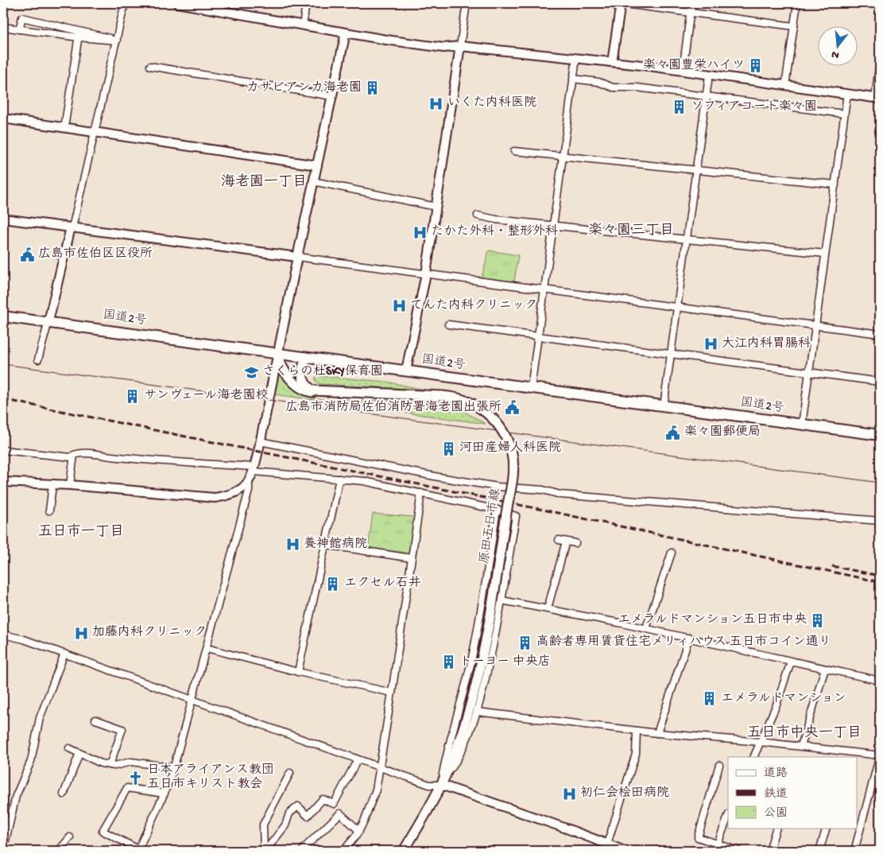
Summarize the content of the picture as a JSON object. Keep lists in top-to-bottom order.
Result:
{
  "streets": {
    "highway": ["国道2号"],
    "main road": ["原田五日市線"]
  },
  "crossings": [
    ["国道2号", "原田五日市線"]
  ],
  "districts": [
    "海老園一丁目",
    "楽々園三丁目",
    "五日市一丁目",
    "五日市中央一丁目"
  ],
  "places": {
    "building": [
      "楽々園豊栄ハイツ",
      "カサビアンカ海老園",
      "ソフィアコート楽々園",
      "サンヴェール海老園校",
      "河田産婦人科医院",
      "エクセル石井",
      "エメラルドマンション五日市中央",
      "高齢者専用賃貸住宅メリィハウス 五日市コイン通り",
      "トーヨー 中央店",
      "エメラルドマンション"
    ],
    "hospital": [
      "いくた内科医院",
      "たかた外科・整形外科",
      "てんた内科クリニック",
      "大江内科胃腸科",
      "養神館病院",
      "加藤内科クリニック",
      "初仁会桧田病院"
    ],
    "public building": ["広島市佐伯区区役所", "広島市消防局佐伯消防署海老園出張所", "楽々園郵便局"],
    "school or university": ["さくらの杜SKY保育園"],
    "church": ["日本アライアンス教団 五日市キリスト教会"]
  },
  "legend": ["道路", "鉄道", "公園"],
  "north": "bottom"
}
